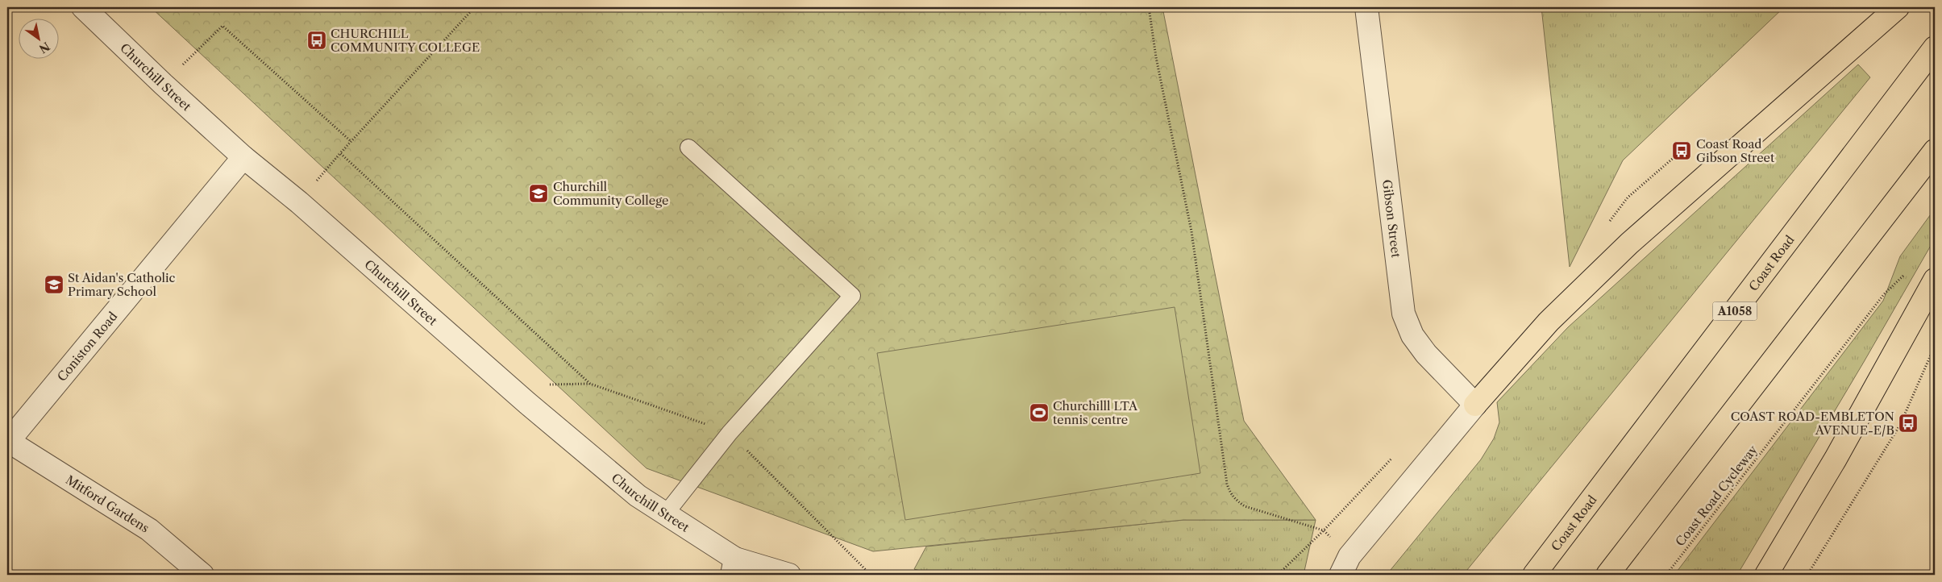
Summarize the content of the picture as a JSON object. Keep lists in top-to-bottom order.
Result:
{
  "streets": {
    "highway": ["Coast Road", "A1058"],
    "street": [
      "Churchill Street",
      "Gibson Street",
      "Coniston Road",
      "Mitford Gardens"
    ],
    "path": ["Coast Road Cycleway"]
  },
  "crossings": [
    ["Churchill Street", "Coniston Road"],
    ["Coniston Road", "Mitford Gardens"]
  ],
  "places": {
    "bus stop": ["CHURCHILL COMMUNITY COLLEGE", "Coast Road Gibson Street", "COAST ROAD-EMBLETON AVENUE-E/B"],
    "school or university": ["Churchill Community College", "St Aidan's Catholic Primary School"],
    "sports": ["Churchilll LTA tennis centre"]
  },
  "north": "bottom right"
}
